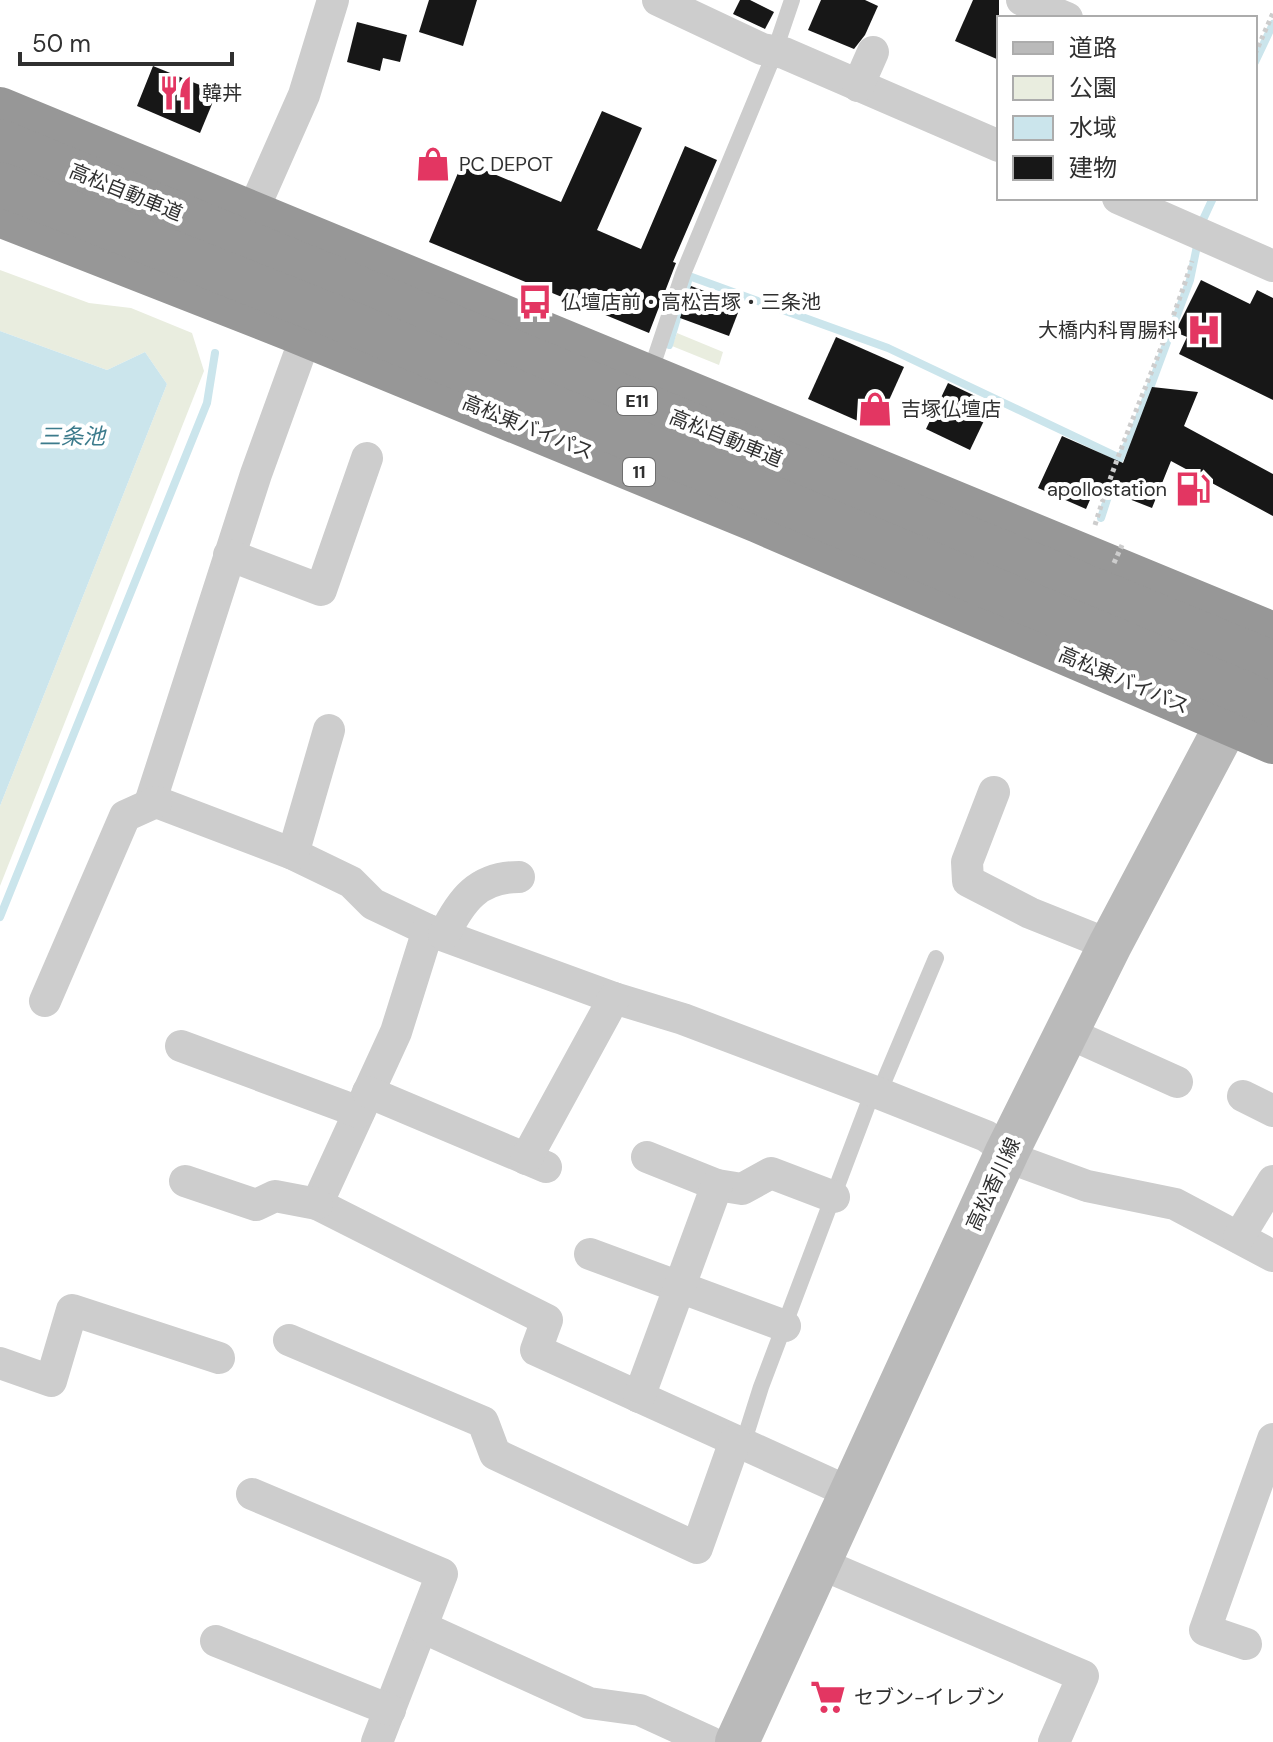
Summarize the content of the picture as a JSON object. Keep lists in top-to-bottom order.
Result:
{
  "streets": {
    "highway": [
      "高松自動車道",
      "E11",
      "高松東バイパス",
      "11"
    ],
    "main road": ["高松香川線"]
  },
  "crossings": [
    ["高松東バイパス", "高松香川線"]
  ],
  "water": ["三条池"],
  "places": {
    "restaurant": ["韓丼"],
    "shop": ["PC DEPOT", "吉塚仏壇店"],
    "bus stop": ["仏壇店前・高松吉塚・三条池"],
    "hospital": ["大橋内科胃腸科"],
    "fuel station": ["apollostation"],
    "supermarket": ["セブン-イレブン"]
  },
  "legend": [
    "道路",
    "公園",
    "水域",
    "建物"
  ],
  "scale_bar": "50 m"
}
